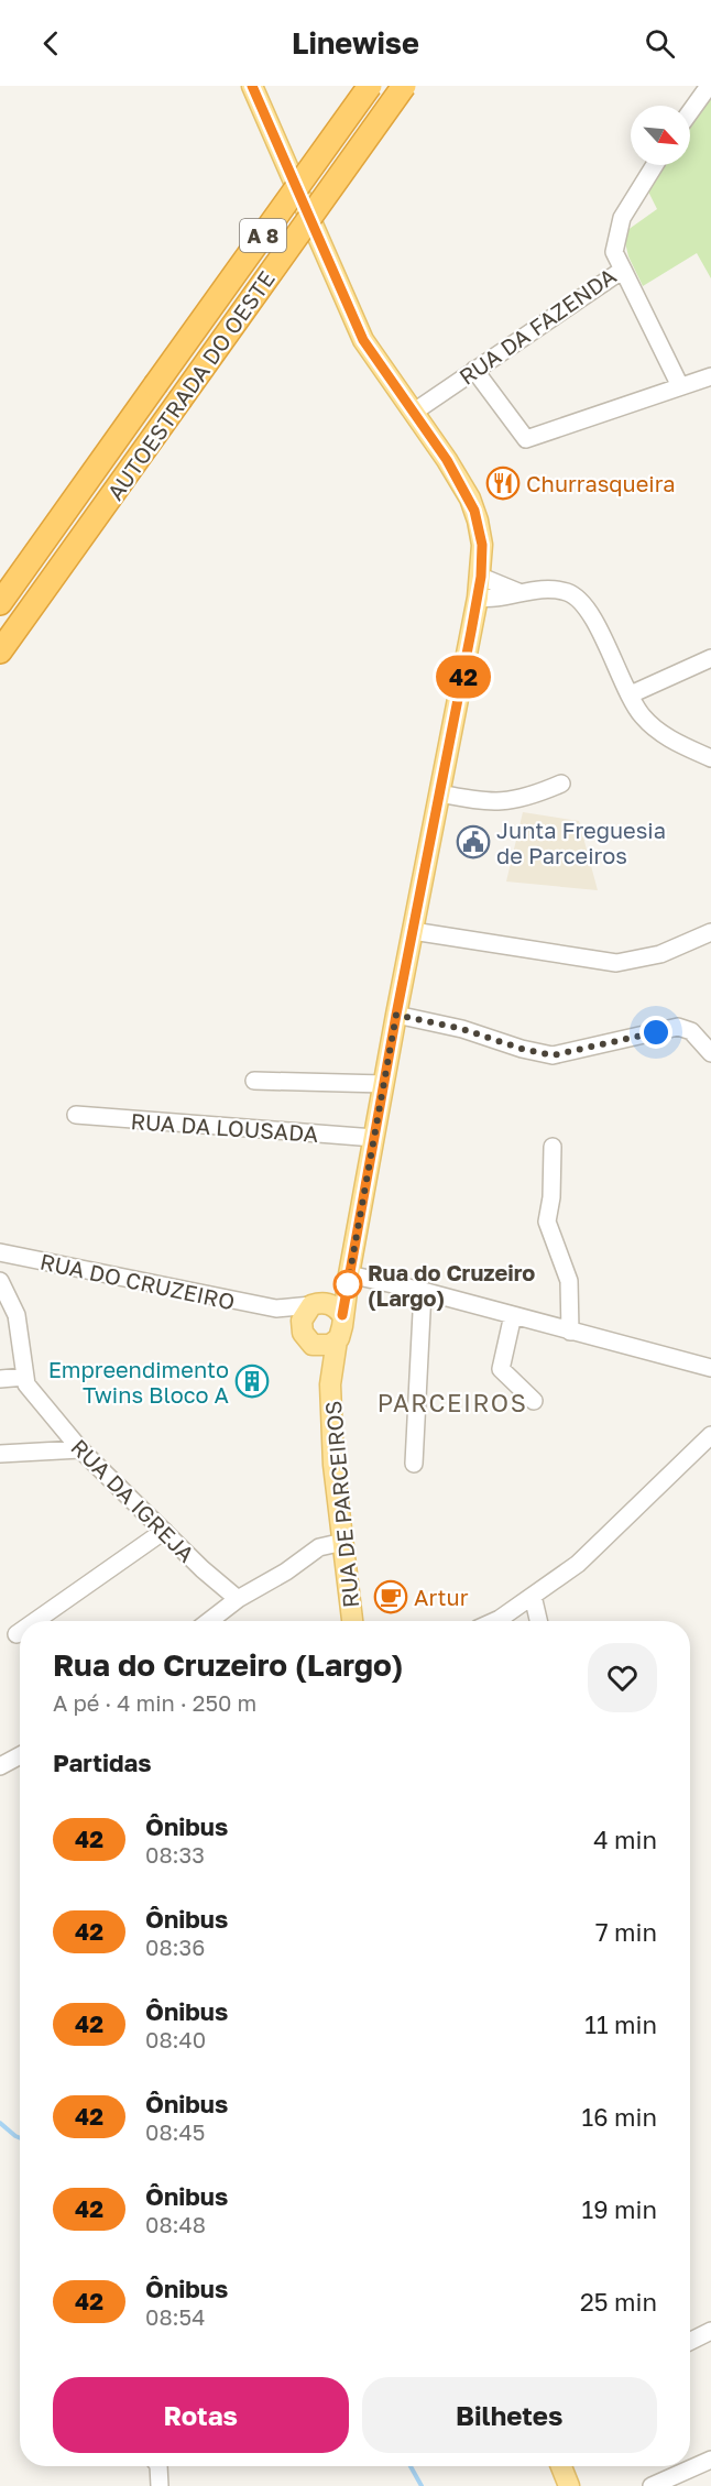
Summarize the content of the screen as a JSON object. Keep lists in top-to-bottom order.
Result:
{
  "streets": {
    "highway": ["A 8", "AUTOESTRADA DO OESTE"],
    "main road": ["RUA DE PARCEIROS"],
    "street": [
      "RUA DA FAZENDA",
      "RUA DA LOUSADA",
      "RUA DO CRUZEIRO",
      "RUA DA IGREJA"
    ]
  },
  "crossings": [
    ["RUA DO CRUZEIRO", "RUA DE PARCEIROS"]
  ],
  "districts": ["PARCEIROS"],
  "places": {
    "restaurant": ["Churrasqueira"],
    "public building": ["Junta Freguesia de Parceiros"],
    "other": ["Rua do Cruzeiro (Largo)"],
    "building": ["Empreendimento Twins Bloco A"],
    "cafe": ["Artur"]
  },
  "lines": ["bus line 42"],
  "north": "bottom right",
  "page": {
    "header": "Linewise",
    "on_map": "42",
    "heading": [
      ["Rua do Cruzeiro (Largo)", "A pé · 4 min · 250 m"],
      "Partidas"
    ],
    "list": [
      {
        "mark": "42",
        "name": "Ônibus",
        "note": "08:33",
        "value": "4 min"
      },
      {
        "mark": "42",
        "name": "Ônibus",
        "note": "08:36",
        "value": "7 min"
      },
      {
        "mark": "42",
        "name": "Ônibus",
        "note": "08:40",
        "value": "11 min"
      },
      {
        "mark": "42",
        "name": "Ônibus",
        "note": "08:45",
        "value": "16 min"
      },
      {
        "mark": "42",
        "name": "Ônibus",
        "note": "08:48",
        "value": "19 min"
      },
      {
        "mark": "42",
        "name": "Ônibus",
        "note": "08:54",
        "value": "25 min"
      }
    ],
    "buttons": ["Rotas", "Bilhetes"]
  }
}
